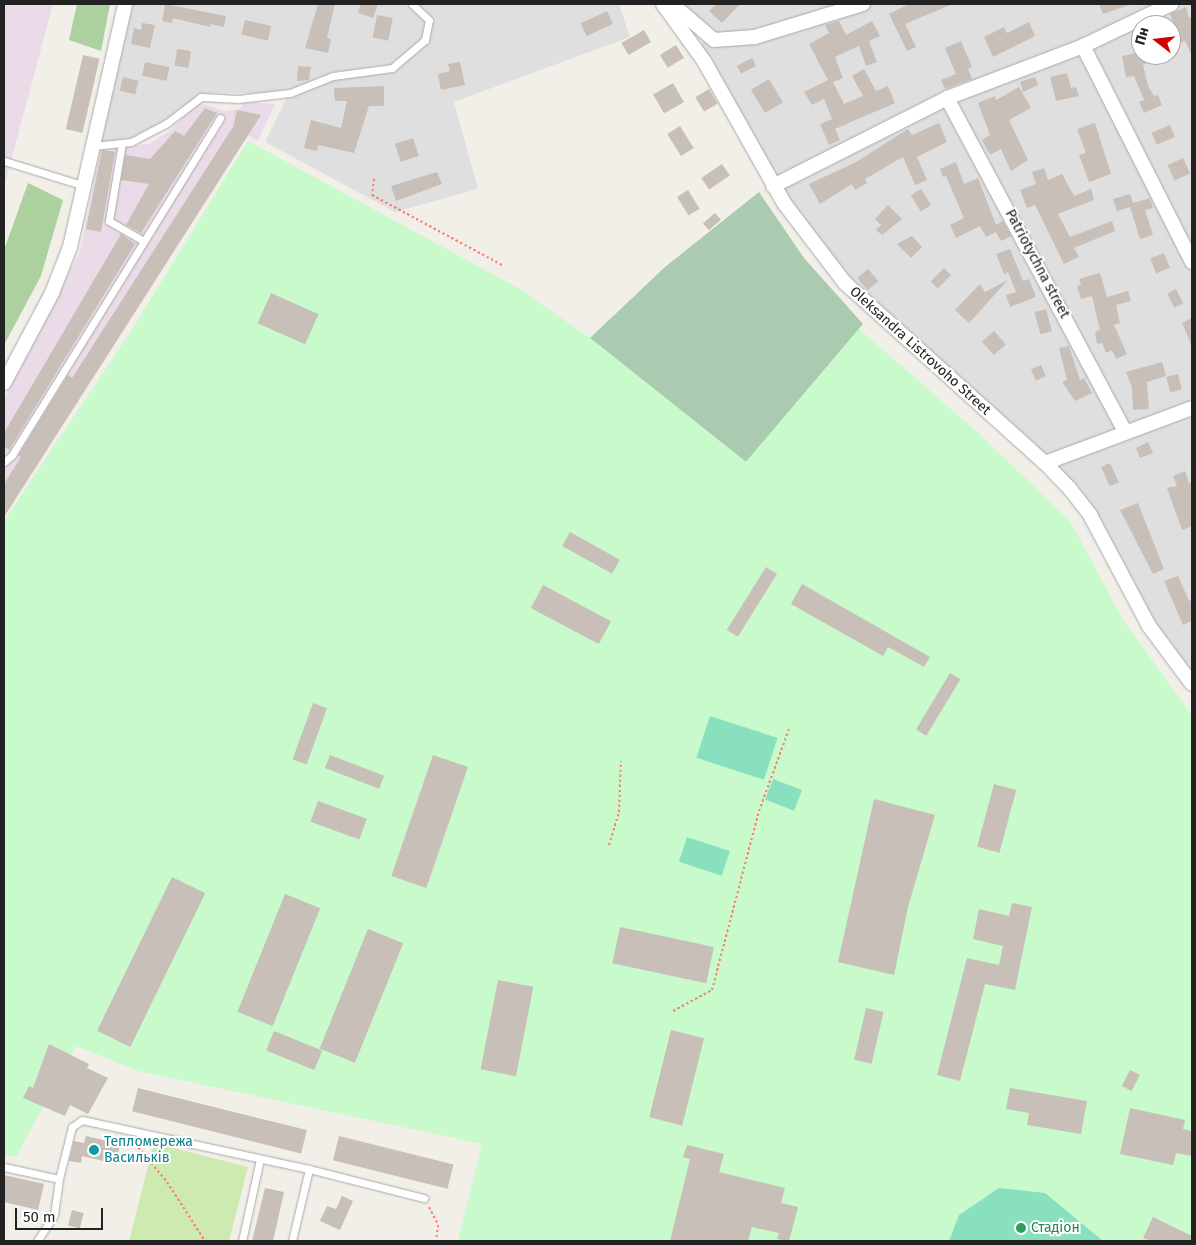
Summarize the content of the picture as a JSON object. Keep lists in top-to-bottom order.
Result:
{
  "streets": {
    "street": ["Patriotychna street", "Oleksandra Listrovoho Street"]
  },
  "places": ["Тепломережа Васильків", "Стадіон"],
  "scale_bar": "50 m",
  "north": "left"
}
